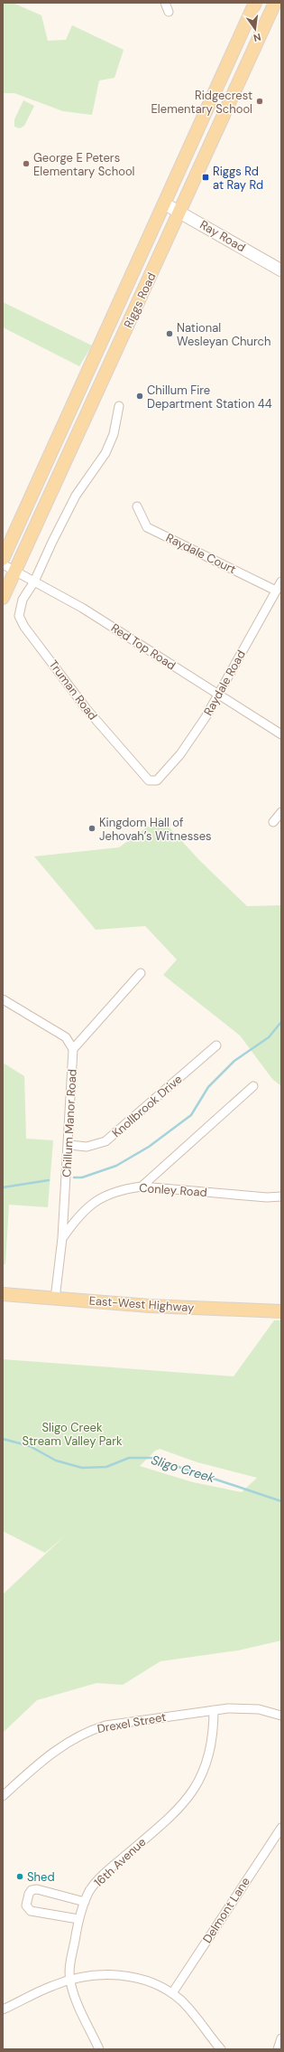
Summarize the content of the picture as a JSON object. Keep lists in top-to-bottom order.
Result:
{
  "streets": {
    "main road": ["Riggs Road", "East-West Highway"],
    "street": [
      "Ray Road",
      "Raydale Court",
      "Red Top Road",
      "Raydale Road",
      "Truman Road",
      "Knollbrook Drive",
      "Chillum Manor Road",
      "Conley Road",
      "Drexel Street",
      "16th Avenue",
      "Delmont Lane"
    ]
  },
  "crossings": [
    ["Ray Road", "Riggs Road"],
    ["Riggs Road", "Red Top Road"],
    ["Raydale Court", "Raydale Road"],
    ["Red Top Road", "Raydale Road"],
    ["Red Top Road", "Truman Road"],
    ["Raydale Road", "Truman Road"],
    ["Knollbrook Drive", "Chillum Manor Road"],
    ["Chillum Manor Road", "Conley Road"],
    ["Chillum Manor Road", "East-West Highway"],
    ["Drexel Street", "16th Avenue"]
  ],
  "water": ["Sligo Creek"],
  "parks": ["Sligo Creek Stream Valley Park"],
  "places": {
    "other": [
      "Ridgecrest Elementary School",
      "George E Peters Elementary School",
      "National Wesleyan Church",
      "Chillum Fire Department Station 44",
      "Kingdom Hall of Jehovah’s Witnesses",
      "Shed"
    ],
    "transit": ["Riggs Rd at Ray Rd"]
  },
  "north": "bottom"
}
